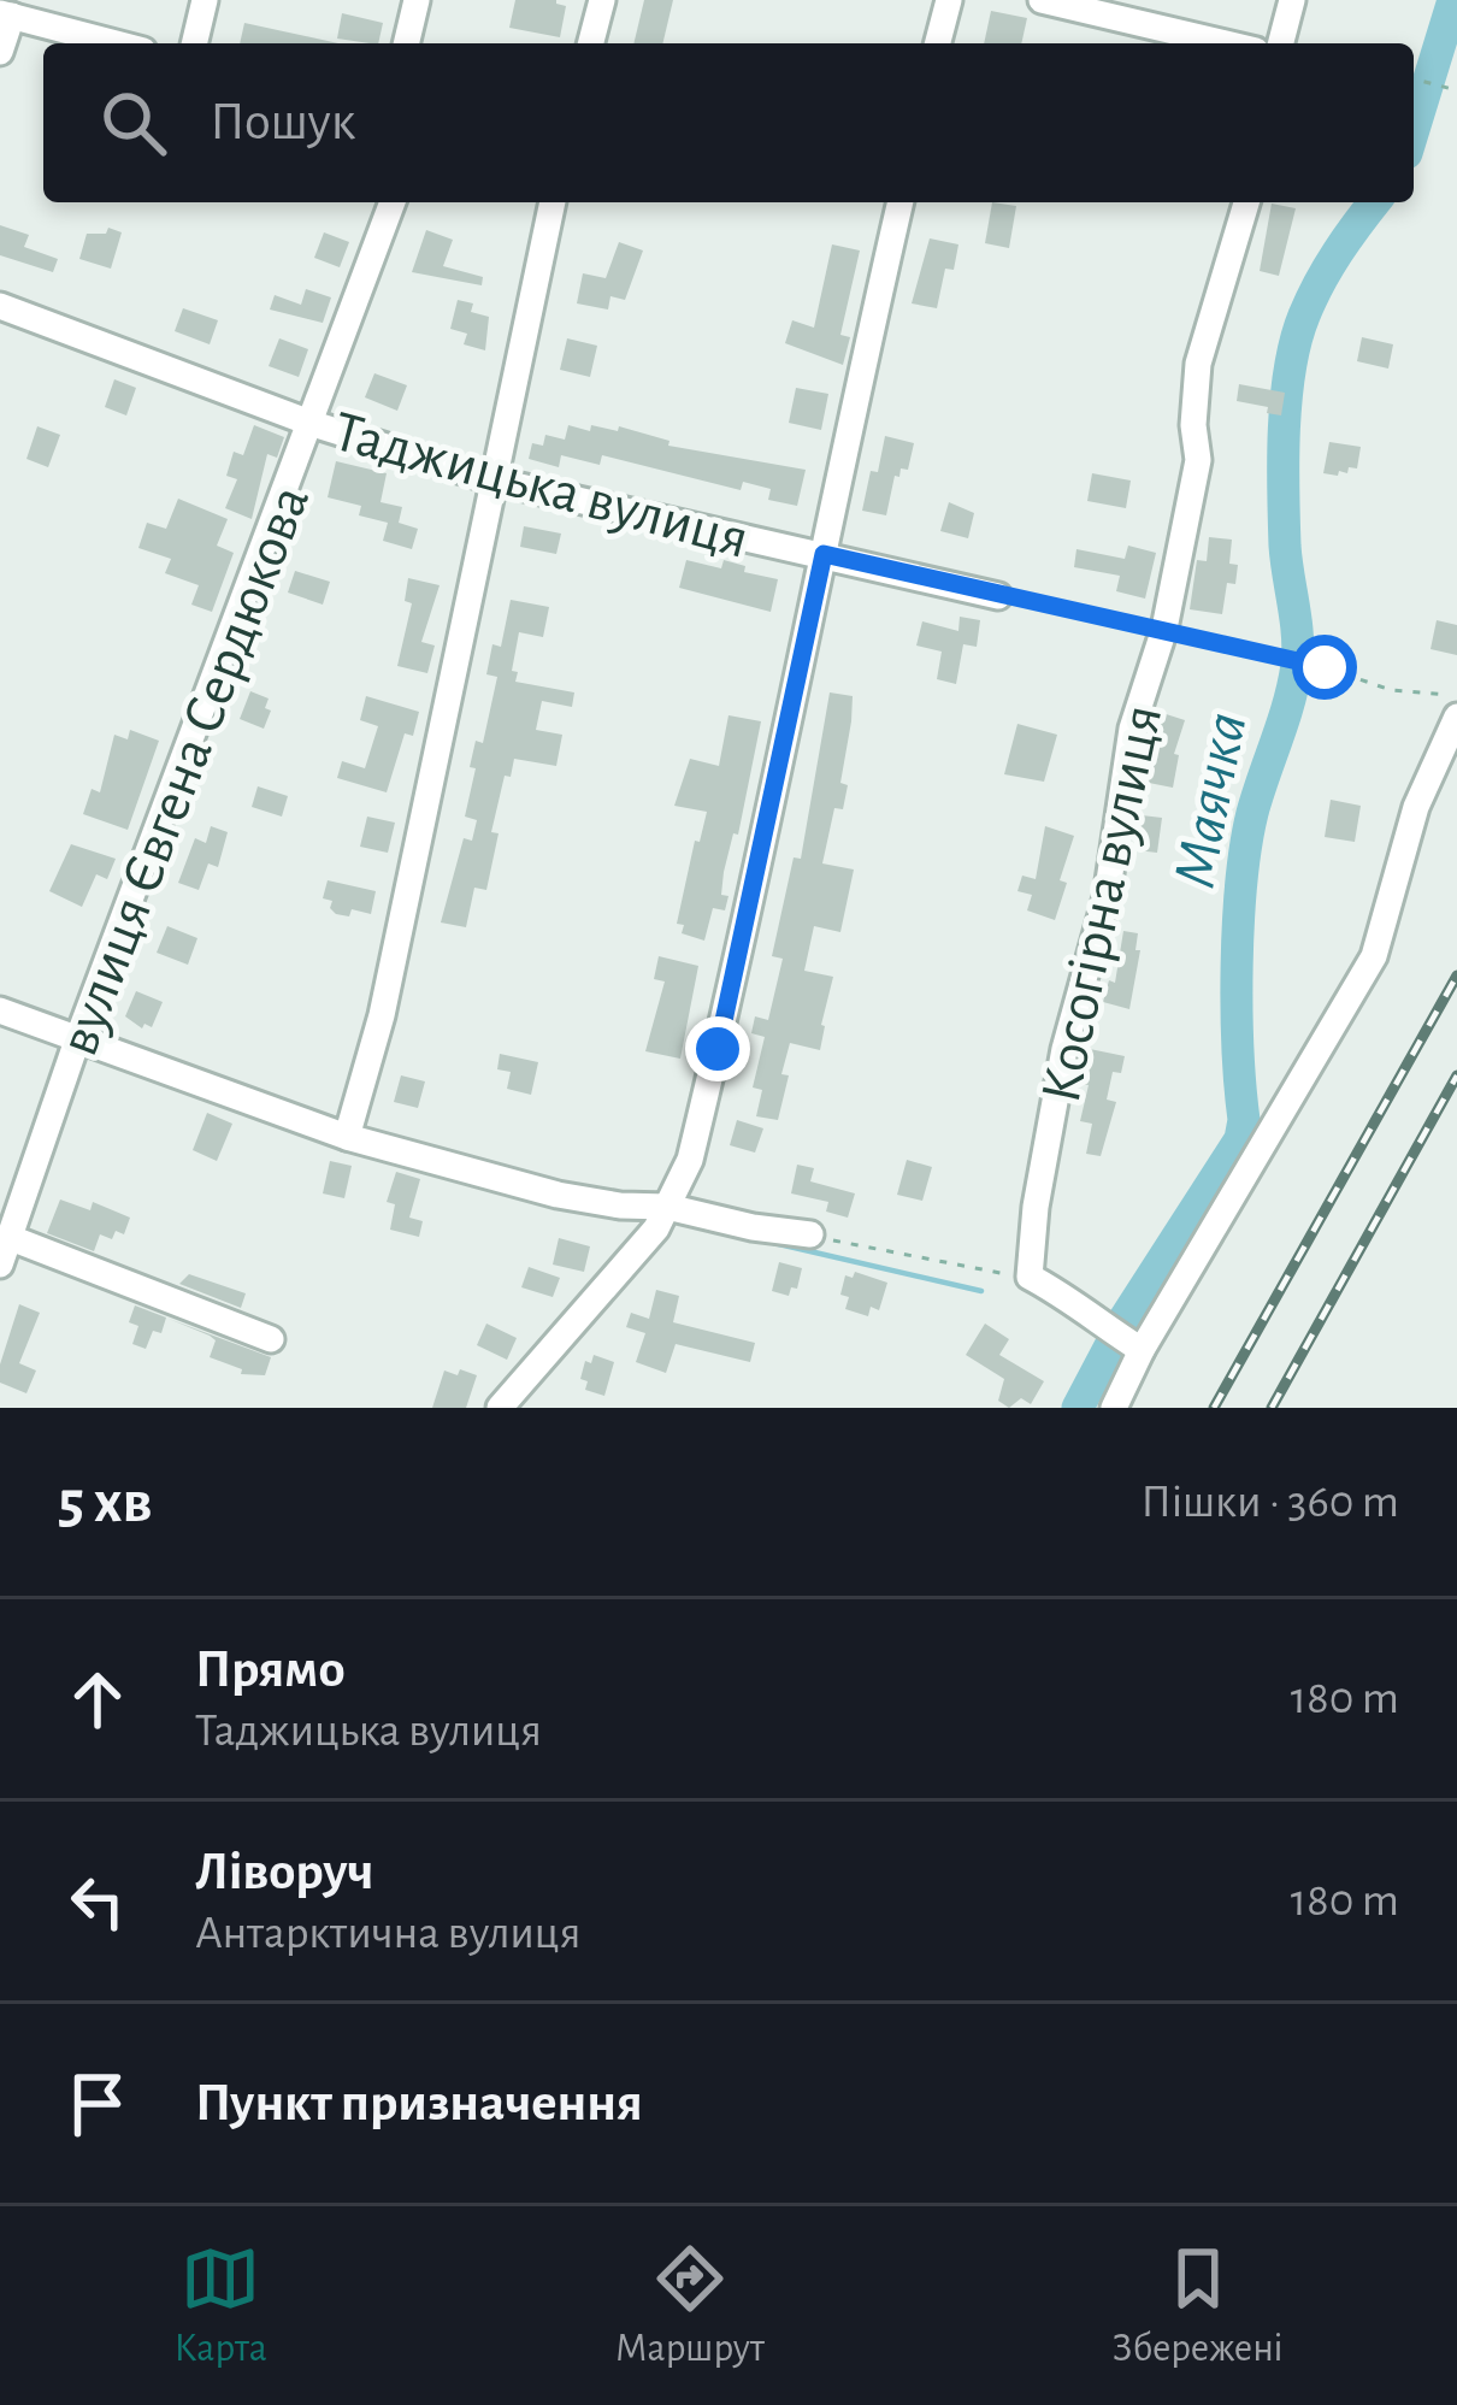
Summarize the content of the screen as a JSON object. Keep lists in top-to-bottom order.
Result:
{
  "streets": {
    "street": ["Таджицька вулиця", "вулиця Євгена Сердюкова", "Косогірна вулиця"]
  },
  "crossings": [
    ["Таджицька вулиця", "вулиця Євгена Сердюкова"]
  ],
  "water": ["Маячка"],
  "page": {
    "search": "Пошук",
    "heading": ["5 хв", "Пішки · 360 m"],
    "list": [
      ["Прямо", "Таджицька вулиця", "180 m"],
      ["Ліворуч", "Антарктична вулиця", "180 m"],
      "Пункт призначення"
    ],
    "nav": ["Карта", "Маршрут", "Збережені"]
  }
}
